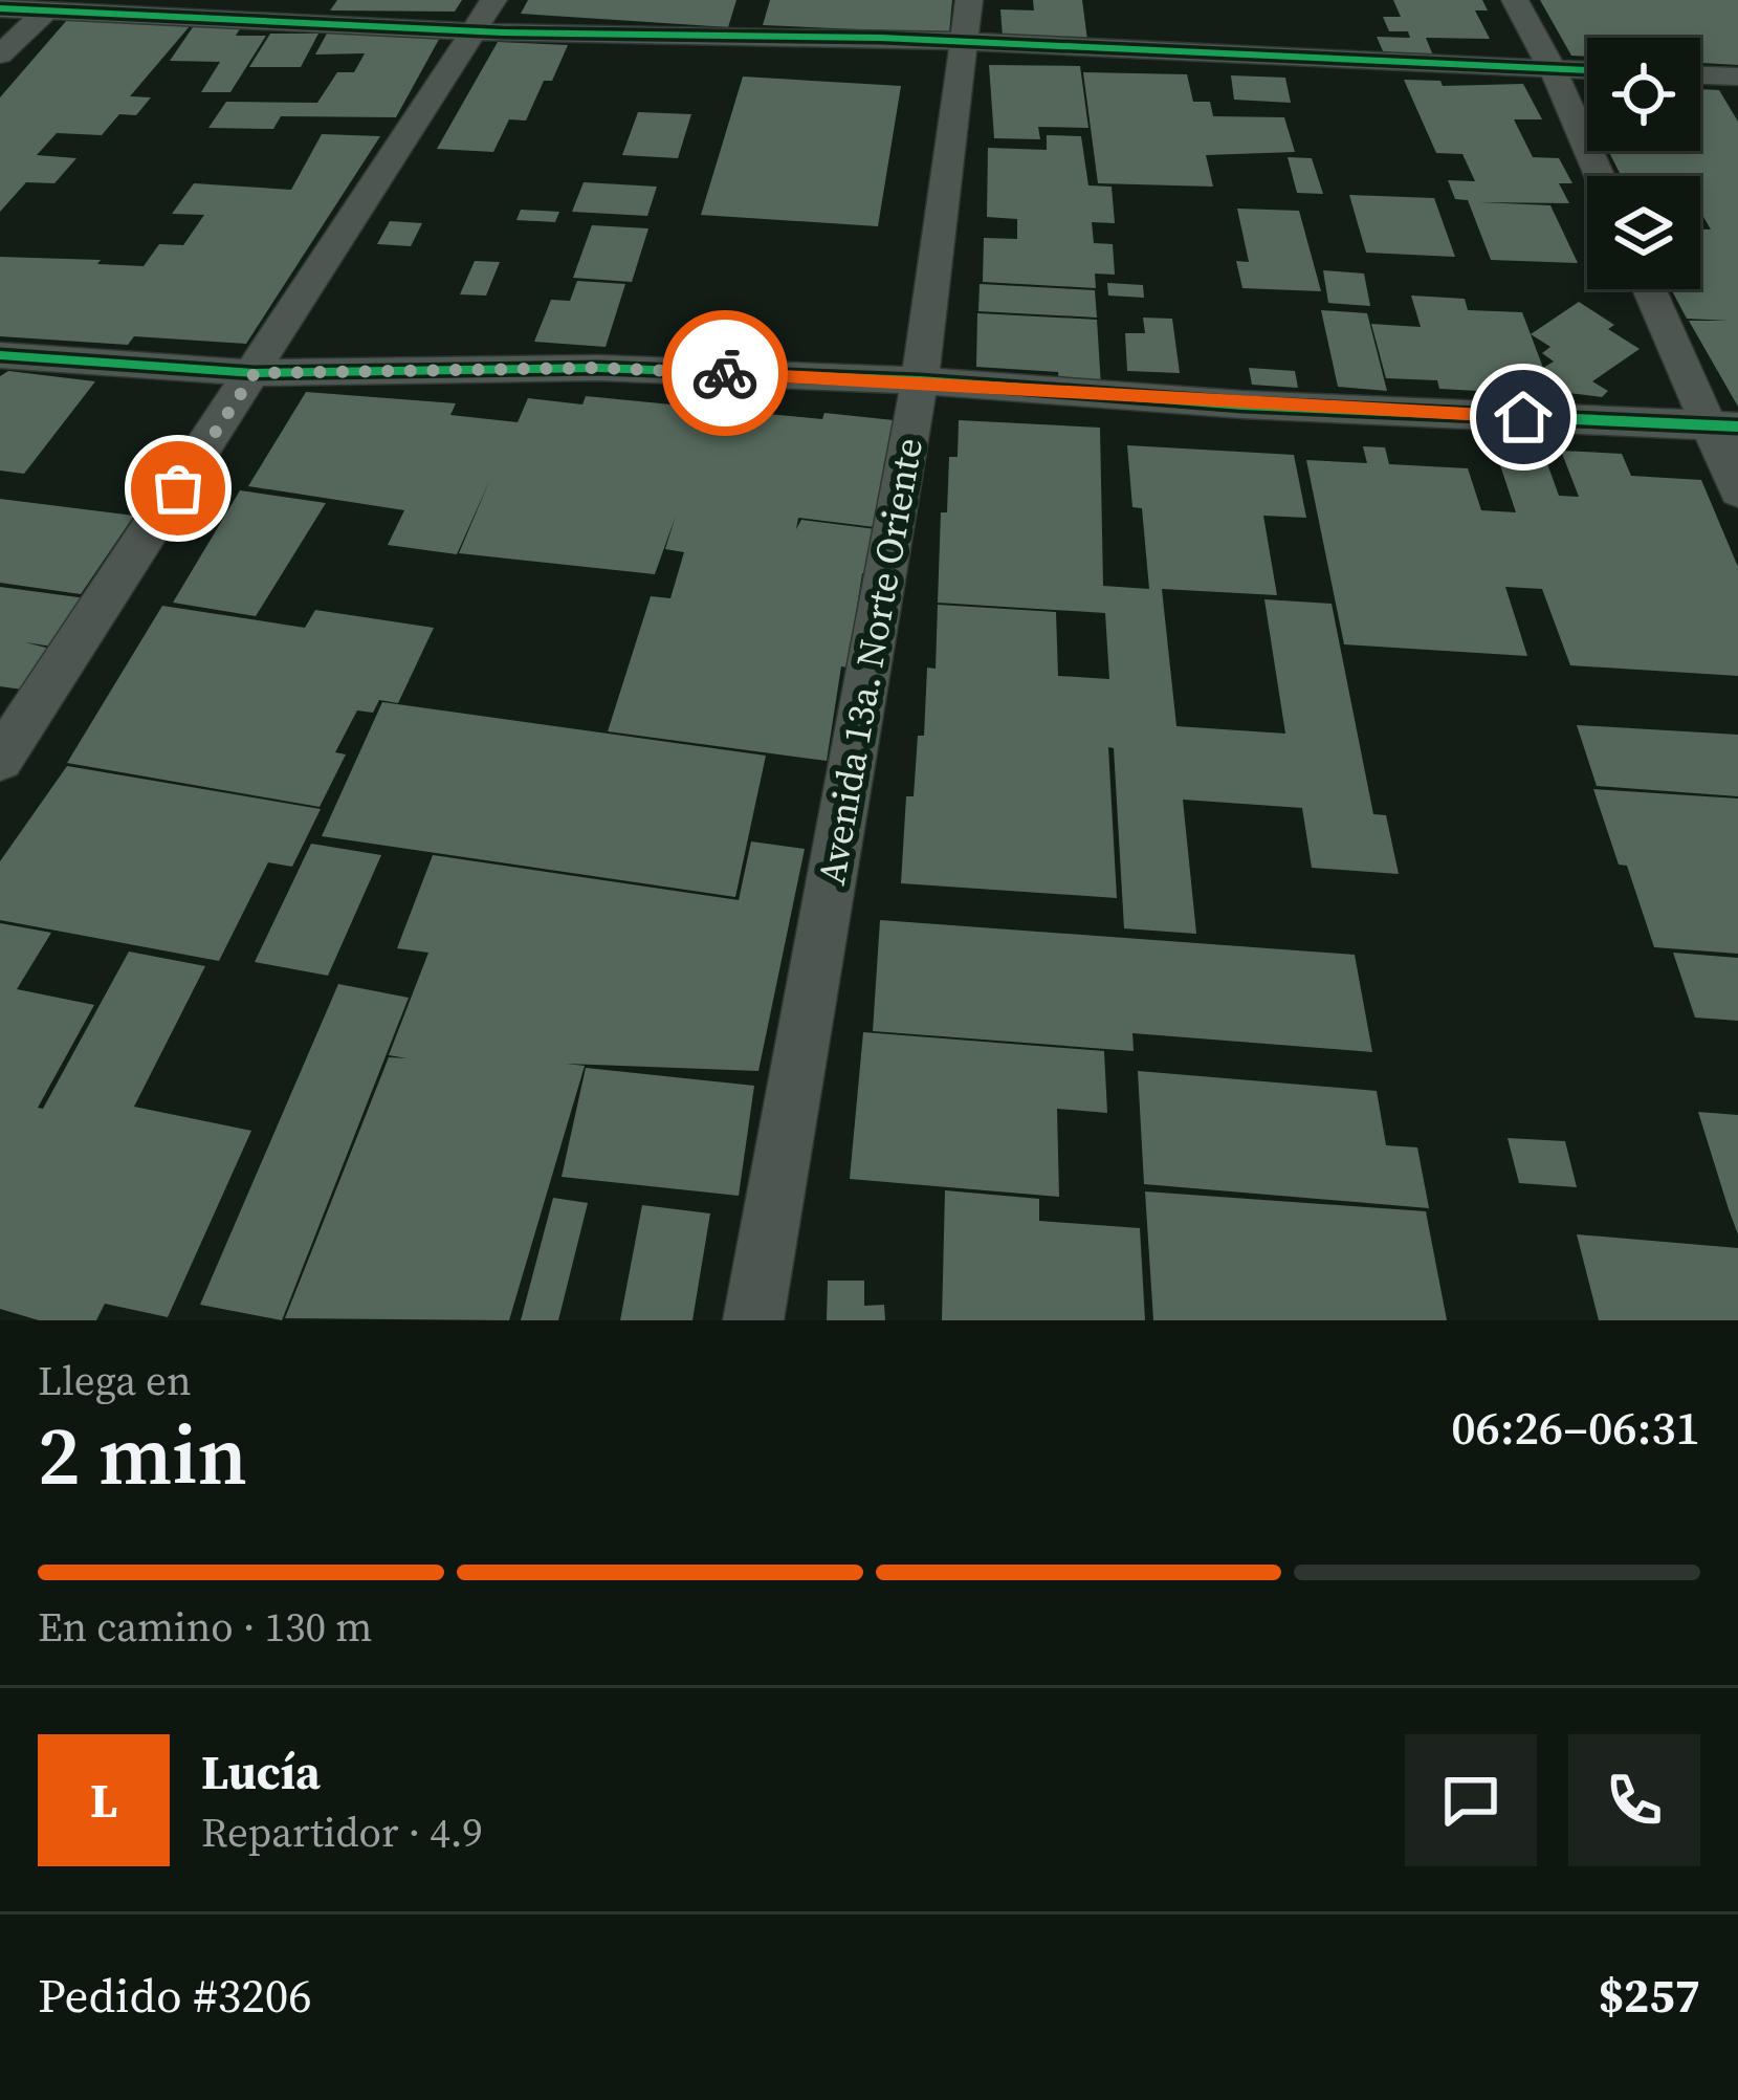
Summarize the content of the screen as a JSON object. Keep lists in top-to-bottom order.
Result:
{
  "streets": {
    "street": ["Avenida 13a. Norte Oriente"]
  },
  "page": {
    "heading": ["2 min", "Llega en", "06:26–06:31"],
    "panel": [
      "Lucía",
      "Repartidor · 4.9",
      "Pedido #3206",
      "$257"
    ],
    "bar": "En camino · 130 m",
    "round": "L"
  }
}
